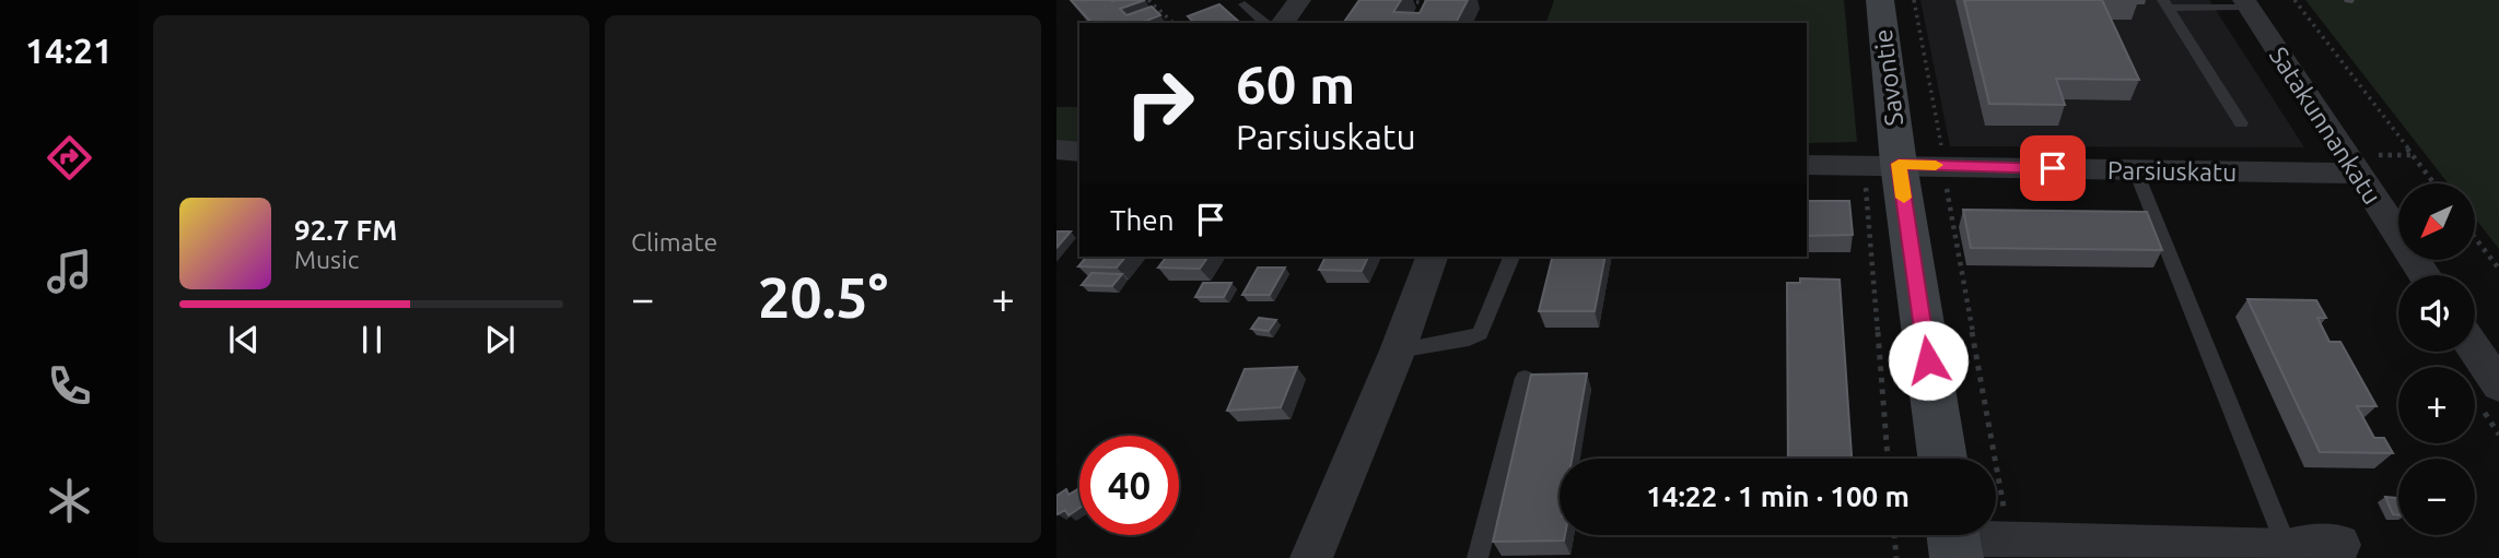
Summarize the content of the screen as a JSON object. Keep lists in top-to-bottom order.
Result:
{
  "streets": {
    "street": ["Savontie", "Satakunnankatu", "Parsiuskatu"]
  },
  "crossings": [
    ["Savontie", "Parsiuskatu"],
    ["Satakunnankatu", "Parsiuskatu"]
  ],
  "north": "bottom left",
  "page": {
    "tabs": "14:21",
    "tile": "Climate",
    "turn": ["60 m", "Parsiuskatu"],
    "map_buttons": ["+", "−"],
    "then": "Then",
    "song": ["92.7 FM", "Music"],
    "heat": ["−", "20.5°", "+"],
    "limit": "40",
    "trip": "14:22 · 1 min · 100 m"
  }
}
